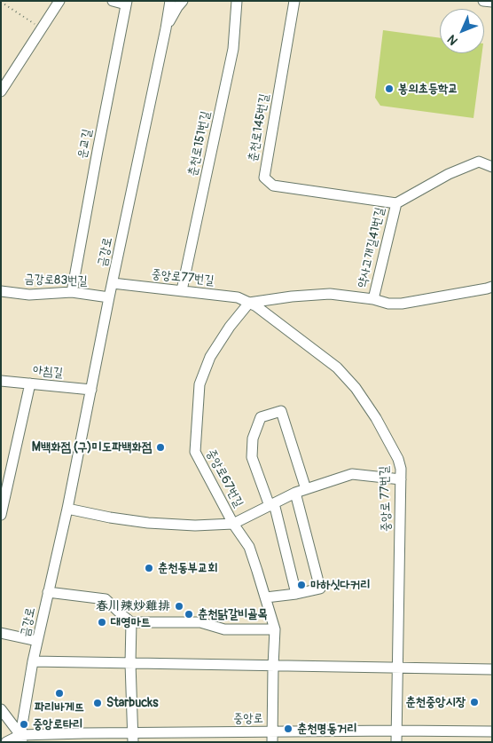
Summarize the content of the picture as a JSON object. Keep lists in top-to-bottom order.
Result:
{
  "streets": {
    "street": [
      "춘천로145번길",
      "운교길",
      "춘천로151번길",
      "약사고개길41번길",
      "금강로",
      "중앙로77번길",
      "금강로83번길",
      "아침길",
      "중앙로67번길",
      "중앙로 77번길",
      "중앙로"
    ]
  },
  "crossings": [
    ["춘천로145번길", "약사고개길41번길"],
    ["운교길", "금강로83번길"],
    ["춘천로151번길", "중앙로77번길"],
    ["금강로", "중앙로77번길"],
    ["금강로", "금강로83번길"],
    ["금강로", "아침길"],
    ["금강로", "중앙로"],
    ["중앙로77번길", "중앙로67번길"],
    ["중앙로77번길", "중앙로 77번길"],
    ["중앙로67번길", "중앙로 77번길"],
    ["중앙로67번길", "중앙로"],
    ["중앙로 77번길", "중앙로"]
  ],
  "places": [
    "봉의초등학교",
    "M백화점 (구)미도파백화점",
    "춘천동부교회",
    "마하싯다커리",
    "春川辣炒雞排",
    "춘천닭갈비골목",
    "대영마트",
    "파리바게뜨",
    "춘천중앙시장",
    "Starbucks",
    "중앙로타리",
    "춘천명동거리"
  ],
  "north": "bottom left"
}
